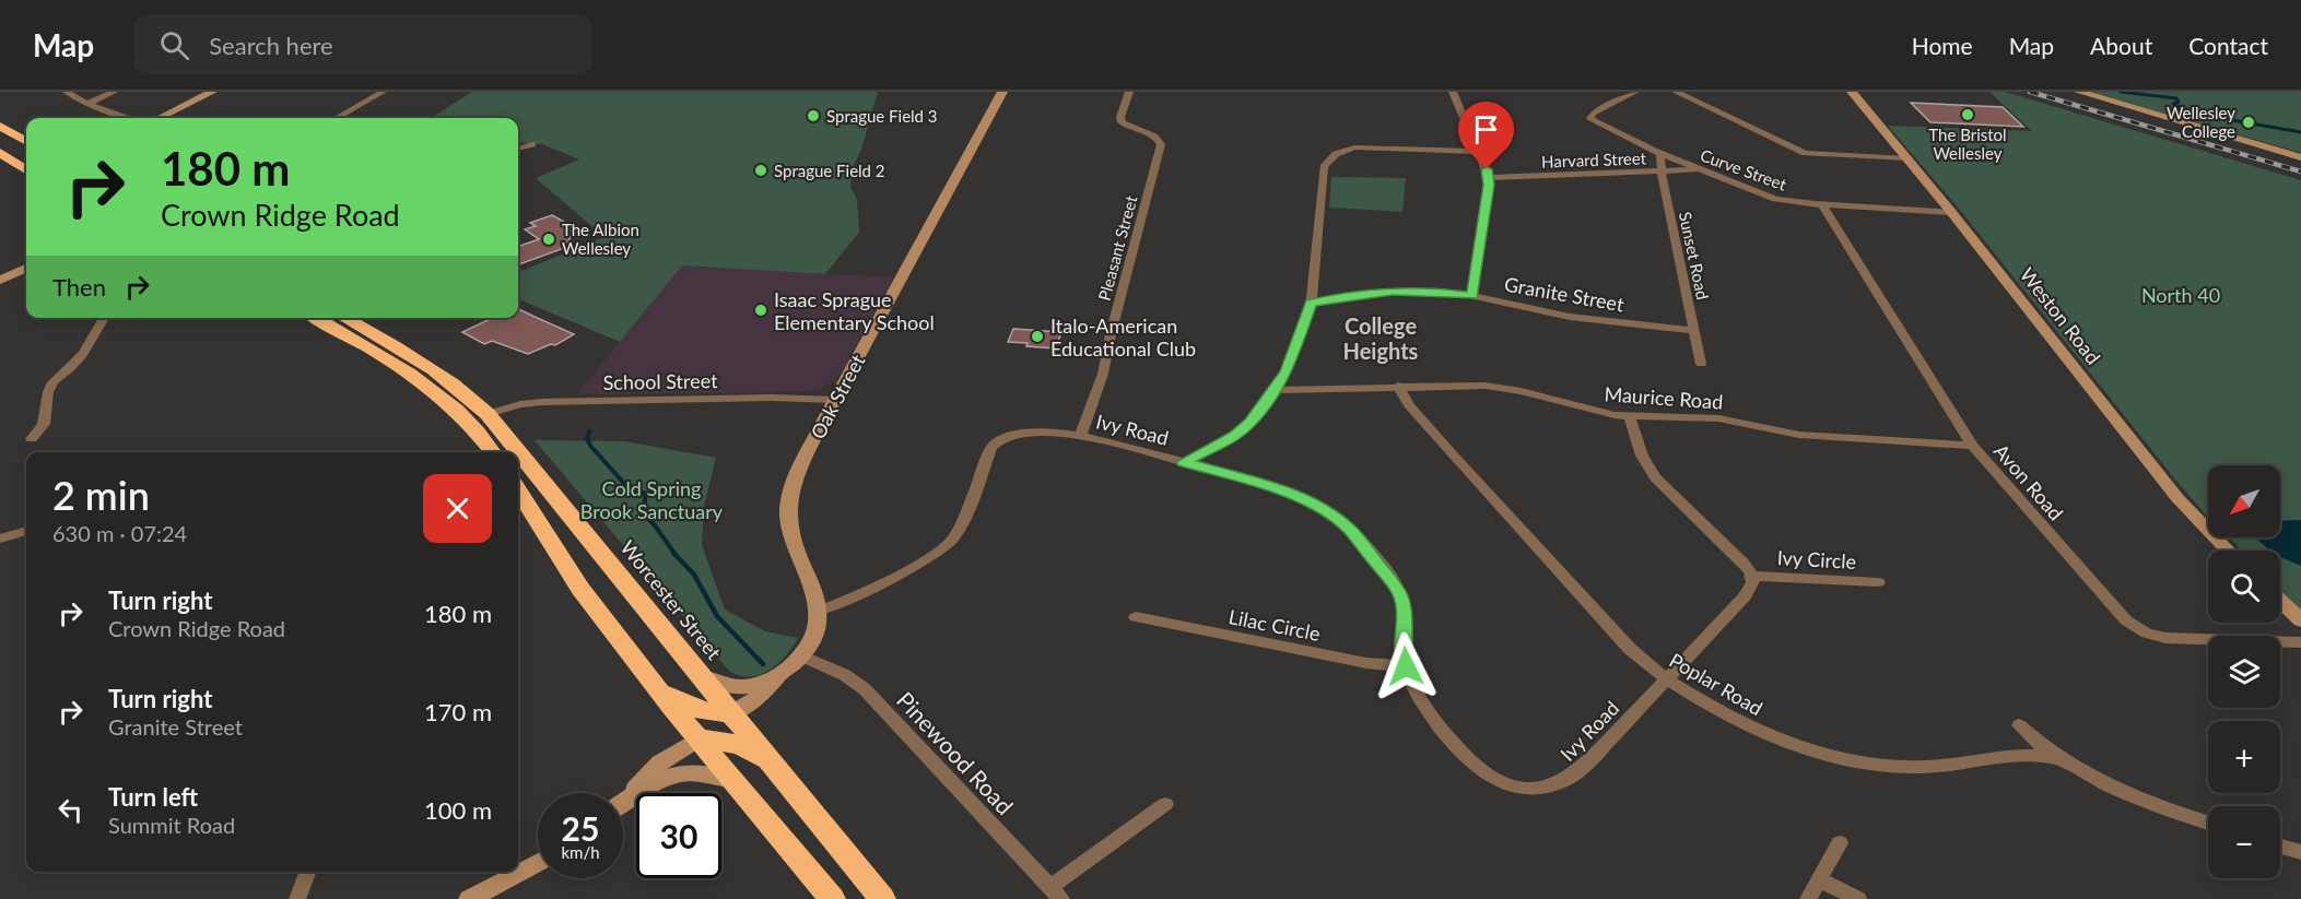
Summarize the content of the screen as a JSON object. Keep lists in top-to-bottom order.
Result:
{
  "streets": {
    "highway": ["Worcester Street"],
    "street": [
      "Harvard Street",
      "Curve Street",
      "Pleasant Street",
      "Sunset Road",
      "Granite Street",
      "Weston Road",
      "School Street",
      "Oak Street",
      "Maurice Road",
      "Ivy Road",
      "Avon Road",
      "Ivy Circle",
      "Lilac Circle",
      "Poplar Road",
      "Pinewood Road"
    ]
  },
  "crossings": [
    ["Harvard Street", "Curve Street"],
    ["Harvard Street", "Sunset Road"],
    ["Curve Street", "Sunset Road"],
    ["Curve Street", "Weston Road"],
    ["Curve Street", "Avon Road"],
    ["Pleasant Street", "Ivy Road"],
    ["Sunset Road", "Granite Street"],
    ["School Street", "Oak Street"],
    ["School Street", "Worcester Street"],
    ["Oak Street", "Ivy Road"],
    ["Maurice Road", "Avon Road"],
    ["Maurice Road", "Poplar Road"],
    ["Ivy Road", "Ivy Circle"],
    ["Ivy Road", "Lilac Circle"],
    ["Ivy Road", "Poplar Road"]
  ],
  "districts": ["College Heights"],
  "parks": ["North 40", "Cold Spring Brook Sanctuary"],
  "places": [
    "The Bristol Wellesley",
    "Sprague Field 3",
    "Wellesley College",
    "Sprague Field 2",
    "The Albion Wellesley",
    "Isaac Sprague Elementary School",
    "Italo-American Educational Club"
  ],
  "north": "bottom left",
  "page": {
    "header": "Map",
    "search": "Search here",
    "nav": [
      "Home",
      "Map",
      "About",
      "Contact"
    ],
    "turn": ["180 m", "Crown Ridge Road"],
    "then": "Then",
    "heading": ["2 min", "630 m · 07:24"],
    "map_buttons": ["+", "−"],
    "list": [
      {
        "name": "Turn right",
        "note": "Crown Ridge Road",
        "value": "180 m"
      },
      {
        "name": "Turn right",
        "note": "Granite Street",
        "value": "170 m"
      },
      {
        "name": "Turn left",
        "note": "Summit Road",
        "value": "100 m"
      }
    ],
    "speed": "25 km/h",
    "limit": "30"
  }
}
